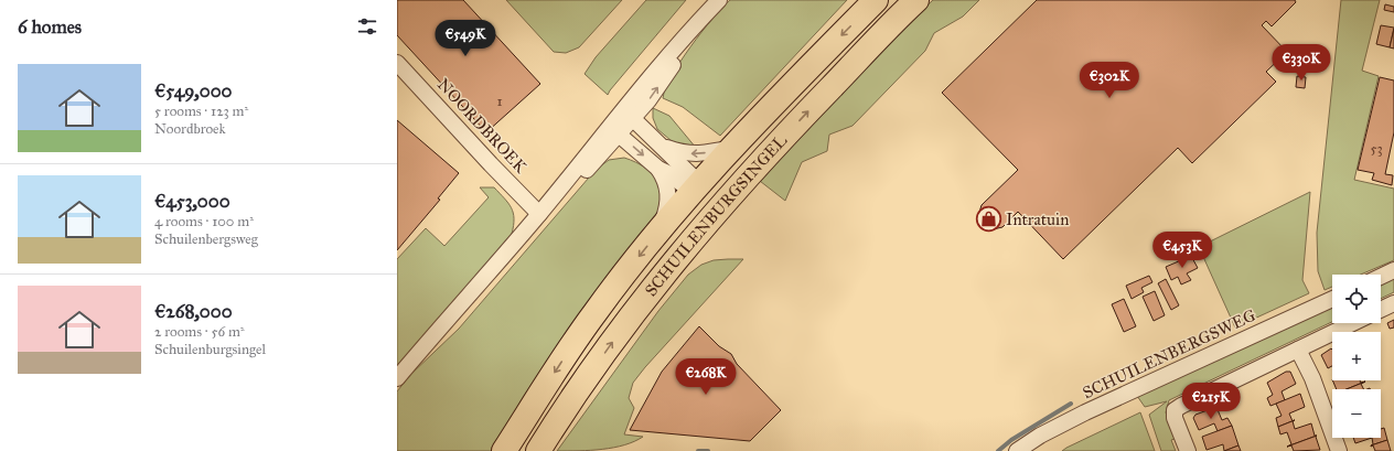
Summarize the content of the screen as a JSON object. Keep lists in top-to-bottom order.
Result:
{
  "streets": {
    "main road": ["SCHUILENBURGSINGEL"],
    "street": ["NOORDBROEK", "SCHUILENBERGSWEG"]
  },
  "places": {
    "shop": ["Intratuin"]
  },
  "house_numbers": ["1", "53"],
  "page": {
    "heading": "6 homes",
    "price": [
      "€549K",
      "€330K",
      "€302K",
      "€453K",
      "€268K",
      "€215K"
    ],
    "list": [
      {
        "name": "€549,000",
        "note": "5 rooms · 123 m² · Noordbroek"
      },
      {
        "name": "€453,000",
        "note": "4 rooms · 100 m² · Schuilenbergsweg"
      },
      {
        "name": "€268,000",
        "note": "2 rooms · 56 m² · Schuilenburgsingel"
      }
    ],
    "map_buttons": ["+", "−"]
  }
}
